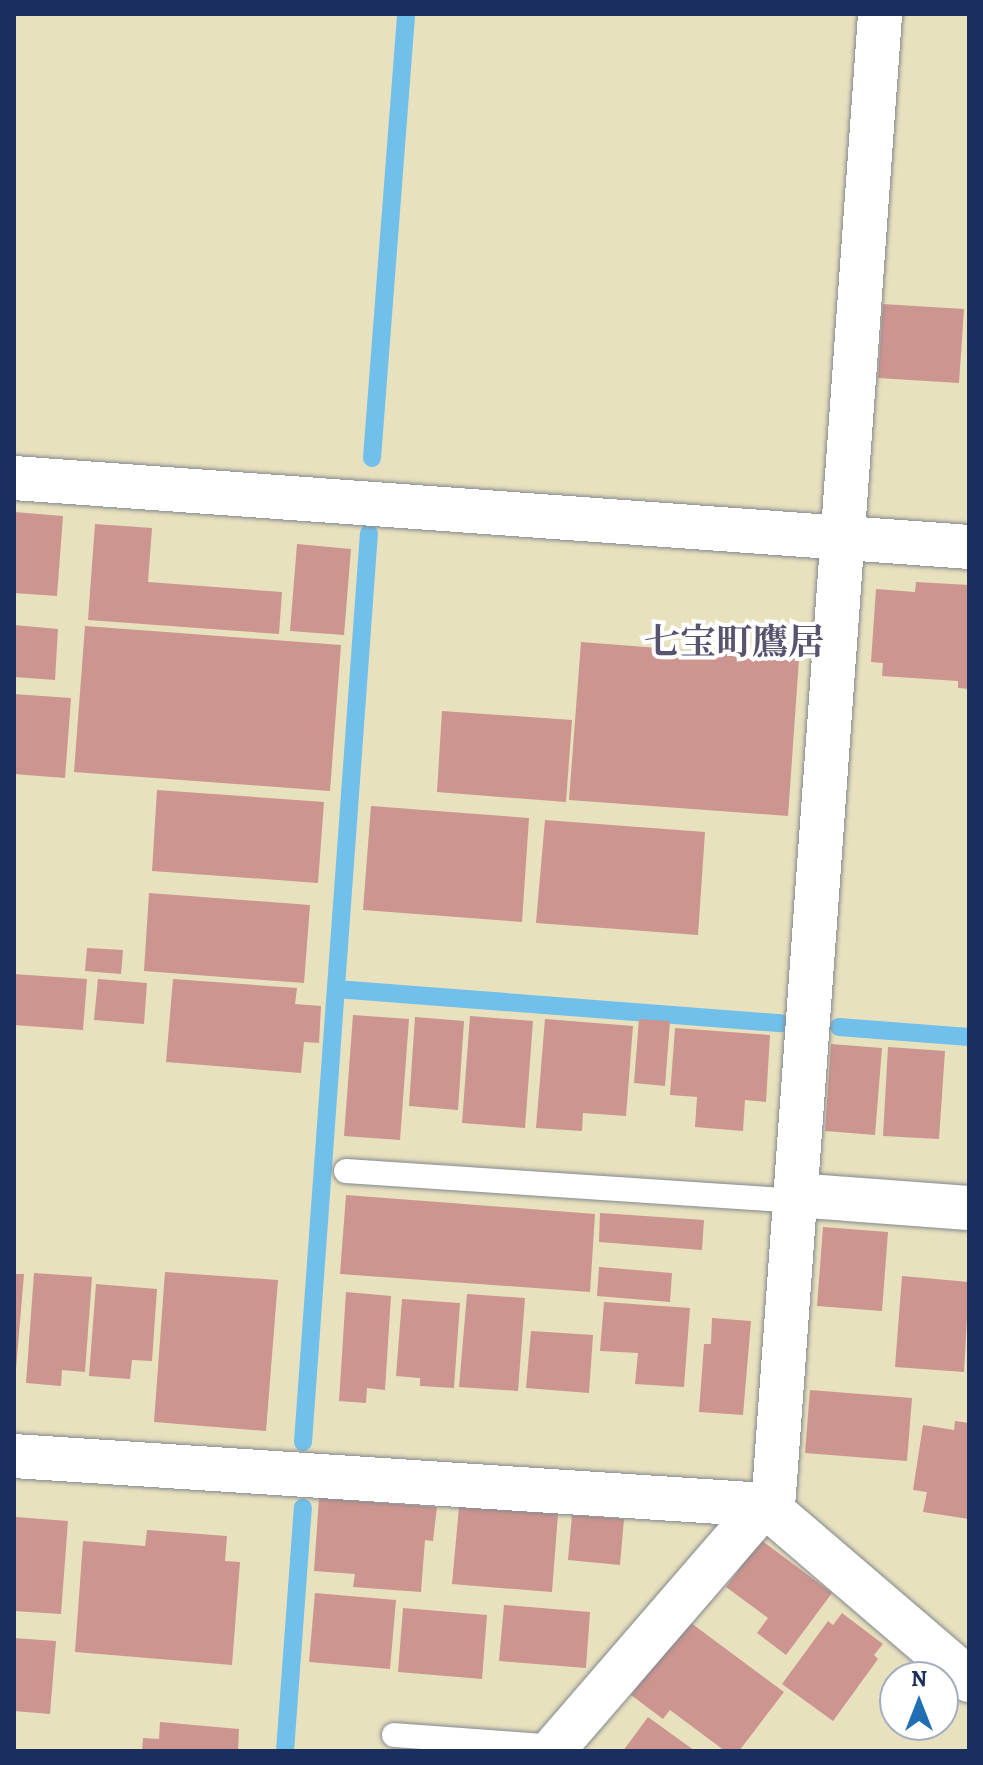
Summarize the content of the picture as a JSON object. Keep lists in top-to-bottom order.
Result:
{
  "districts": ["七宝町鷹居"],
  "north": "top"
}
